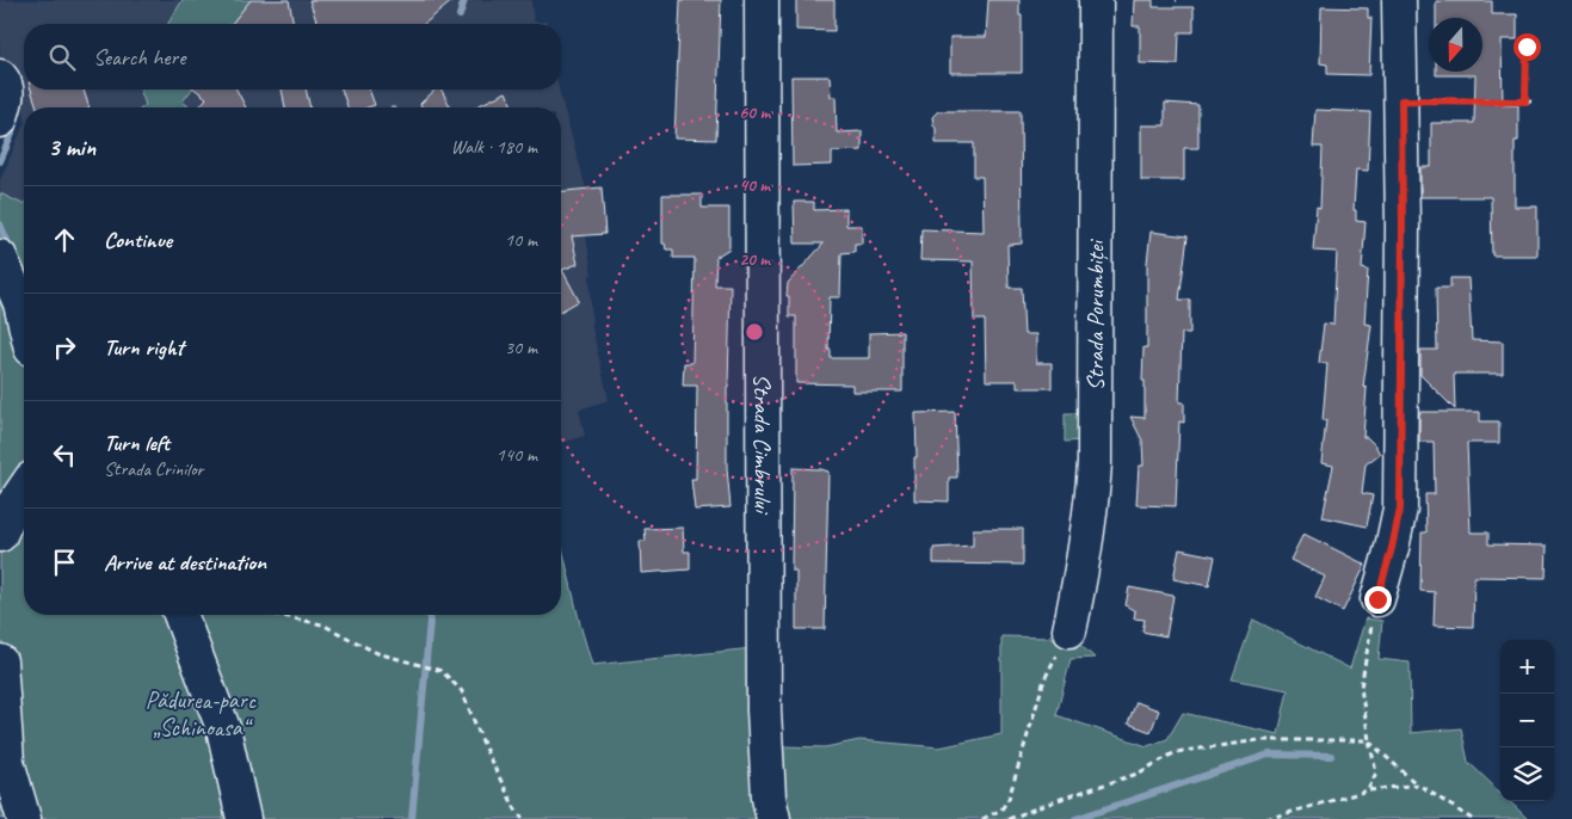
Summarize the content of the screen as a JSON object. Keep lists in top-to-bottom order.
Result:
{
  "streets": {
    "street": ["Strada Porumbiței", "Strada Cimbrului"]
  },
  "parks": ["Pădurea-parc „Schinoasa“"],
  "north": "bottom",
  "page": {
    "search": "Search here",
    "heading": ["3 min", "Walk · 180 m"],
    "list": [
      ["Continue", "10 m"],
      ["Turn right", "30 m"],
      ["Turn left", "Strada Crinilor", "140 m"],
      "Arrive at destination"
    ],
    "map_buttons": ["+", "−"]
  },
  "rings": ["60 m", "40 m", "20 m"]
}
